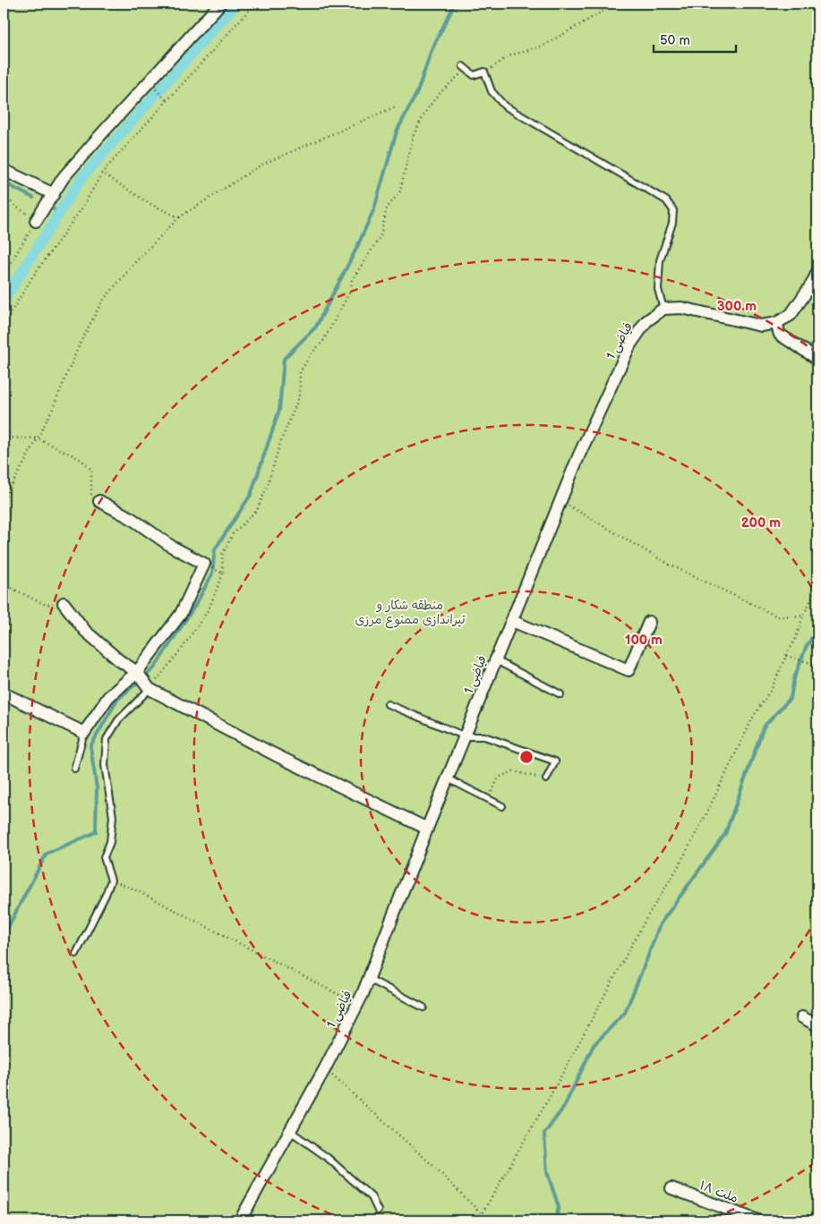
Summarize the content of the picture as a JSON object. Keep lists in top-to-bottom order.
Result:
{
  "streets": {
    "street": ["فیاضی 1", "ملت ۱۸"]
  },
  "parks": ["منطقه شکار و تیراندازی ممنوع مرزی"],
  "scale_bar": "50 m",
  "rings": ["300 m", "200 m", "100 m"]
}
